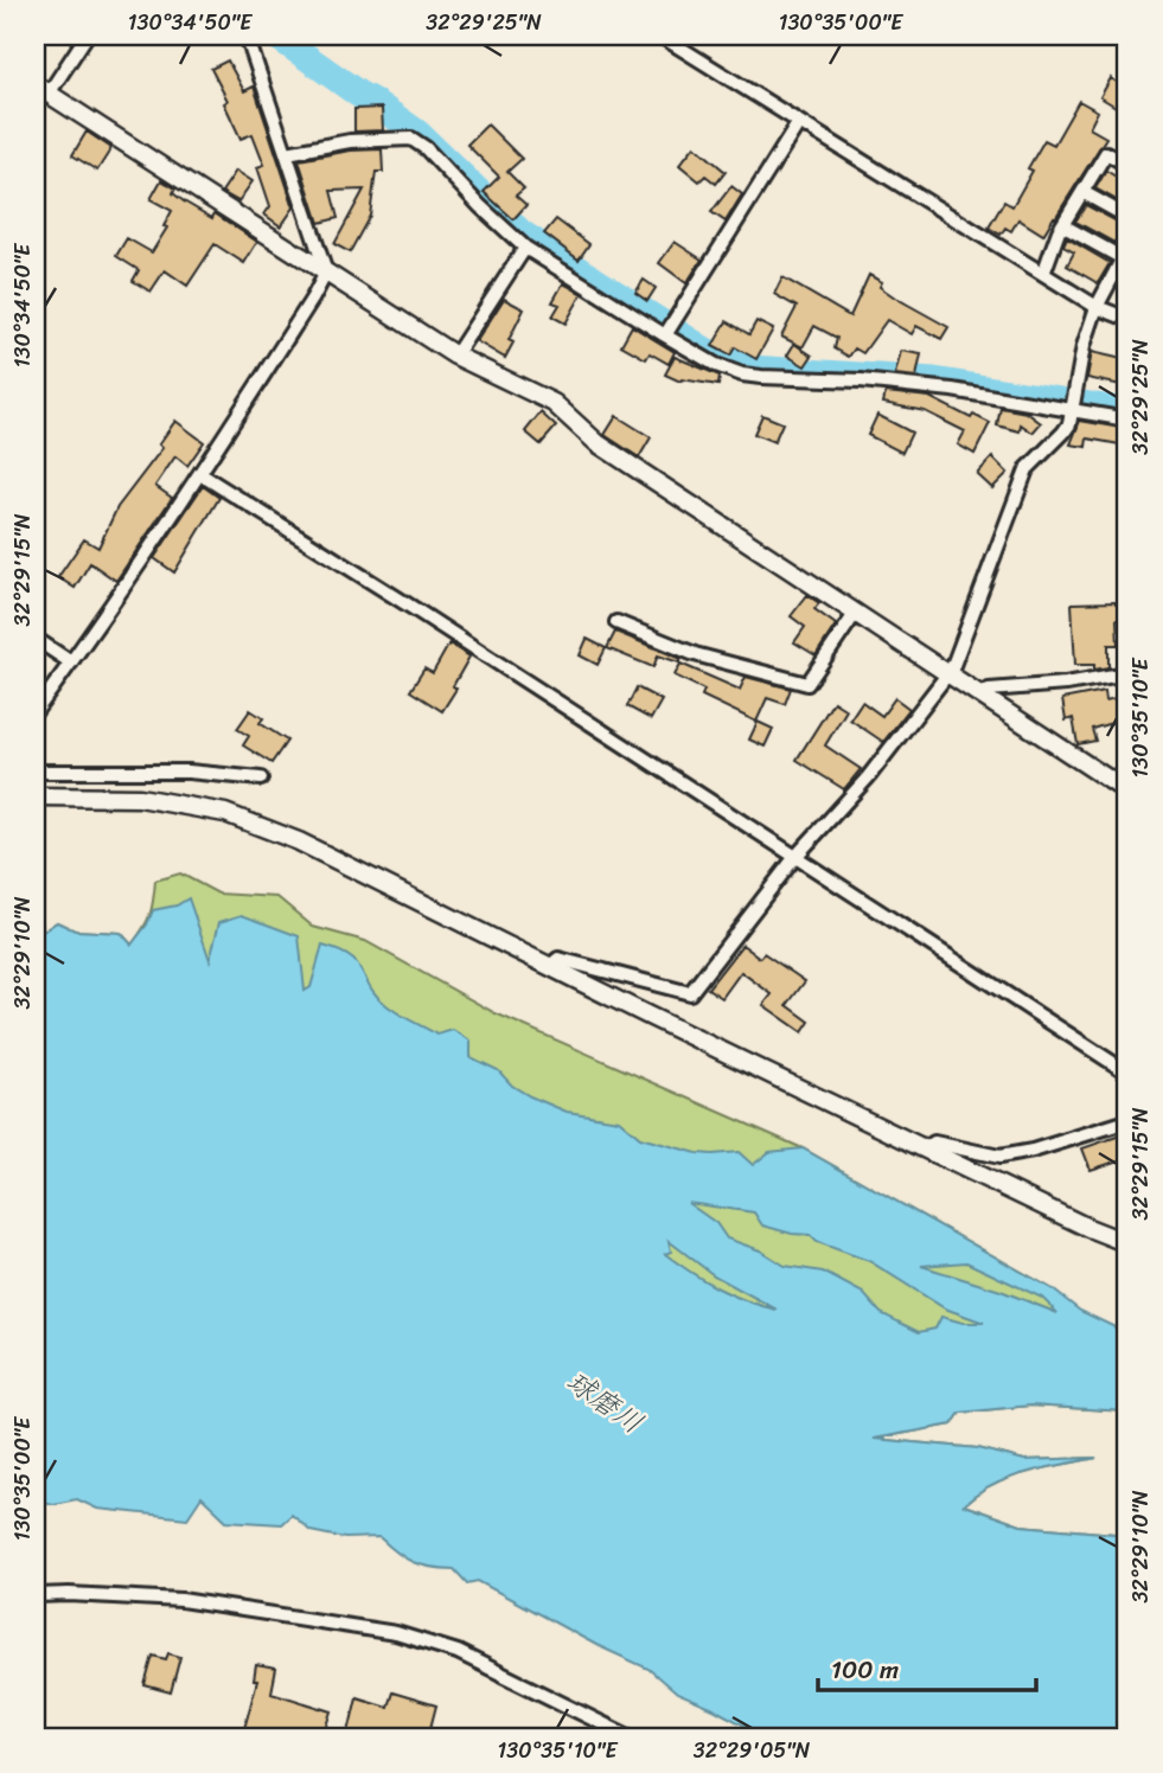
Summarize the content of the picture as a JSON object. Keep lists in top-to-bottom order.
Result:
{
  "water": ["球磨川"],
  "scale_bar": "100 m",
  "coordinates": [
    "130°34'50\"E",
    "32°29'25\"N",
    "130°35'00\"E",
    "32°29'15\"N",
    "130°35'10\"E",
    "32°29'10\"N",
    "32°29'05\"N"
  ]
}
